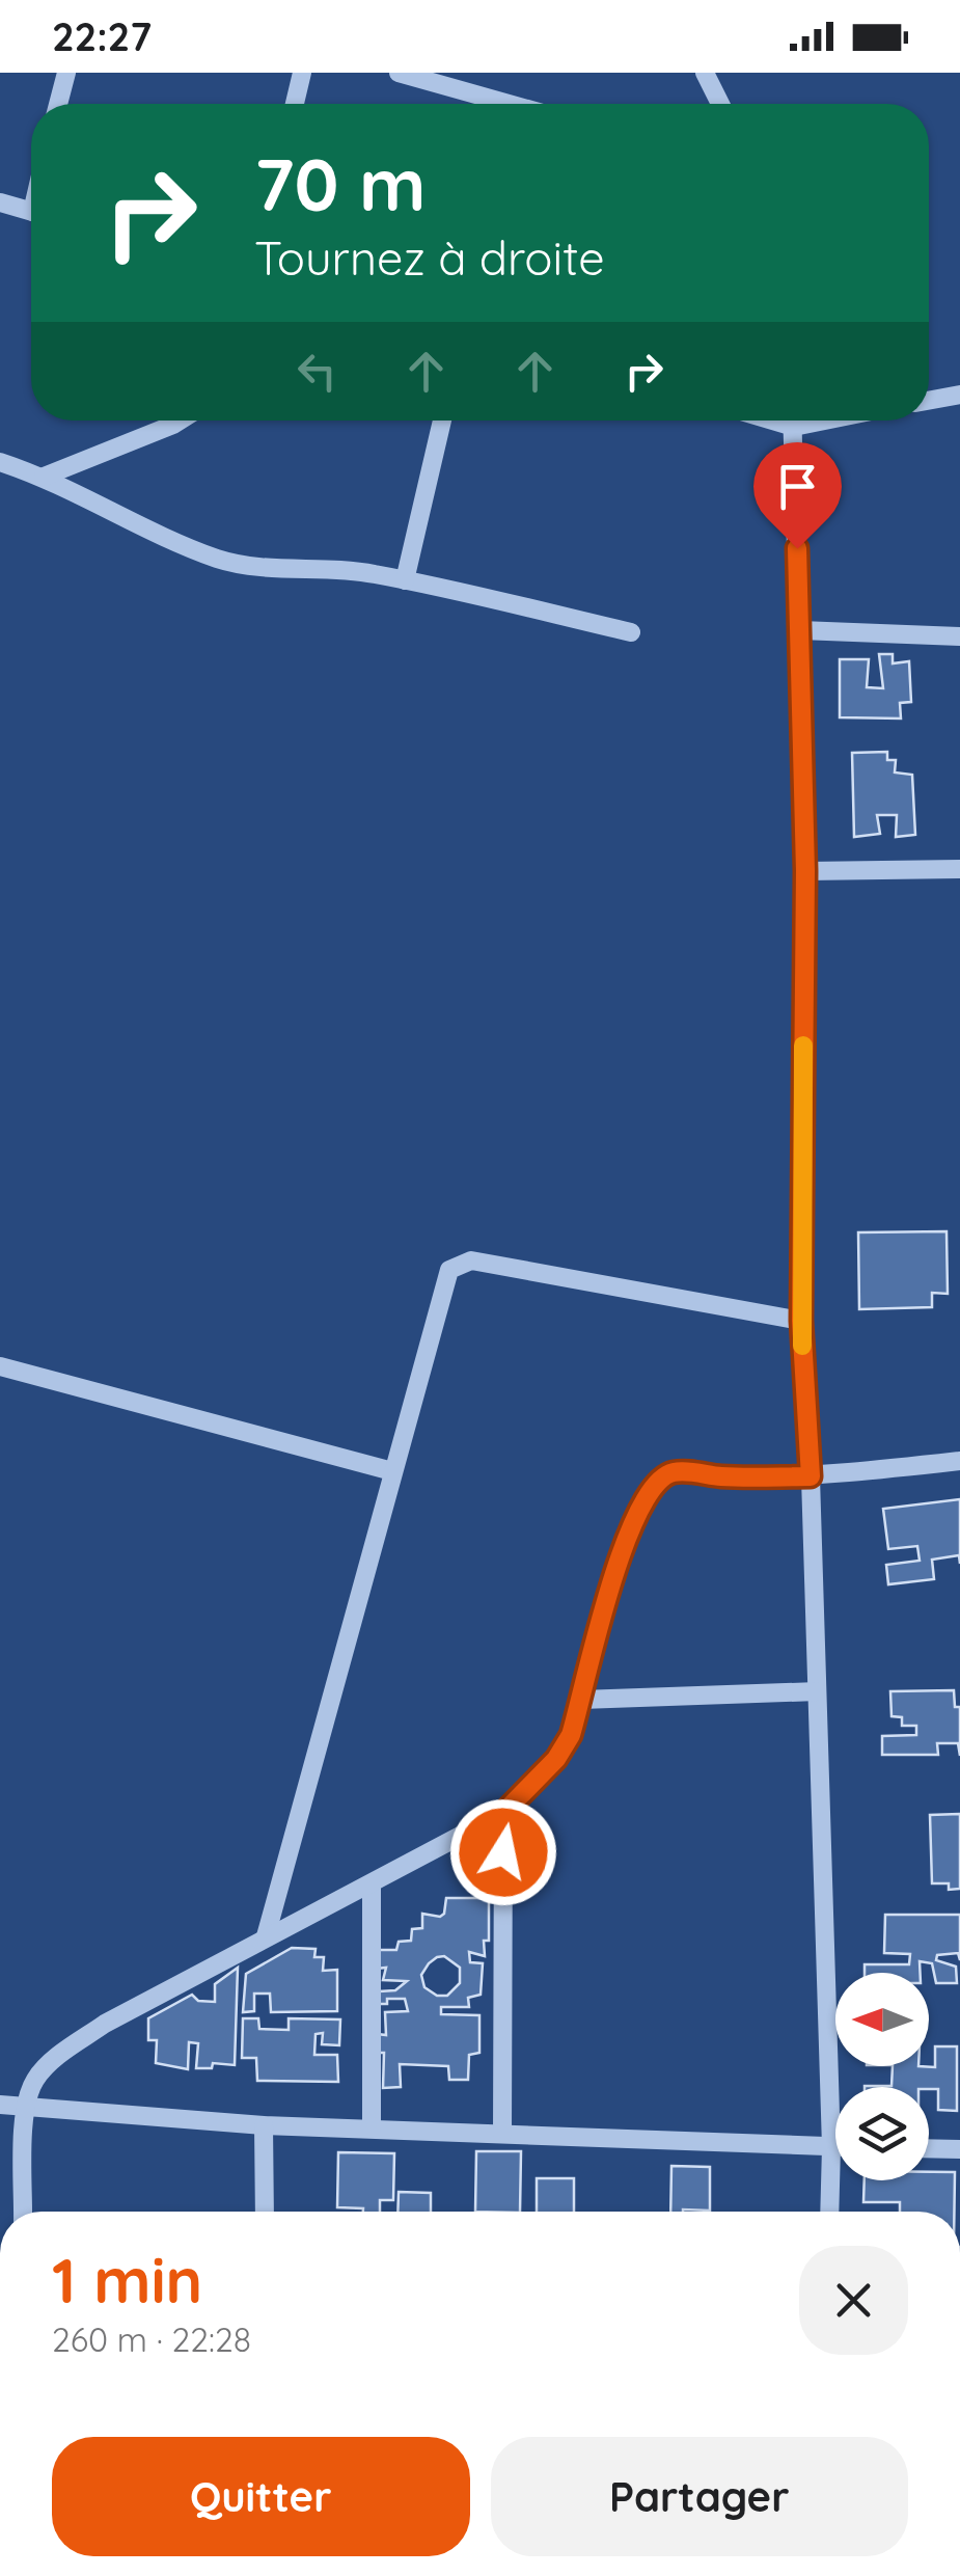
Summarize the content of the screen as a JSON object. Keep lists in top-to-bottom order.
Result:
{
  "north": "left",
  "page": {
    "status": "22:27",
    "turn": ["70 m", "Tournez à droite"],
    "heading": ["1 min", "260 m · 22:28"],
    "buttons": ["Quitter", "Partager"]
  }
}
